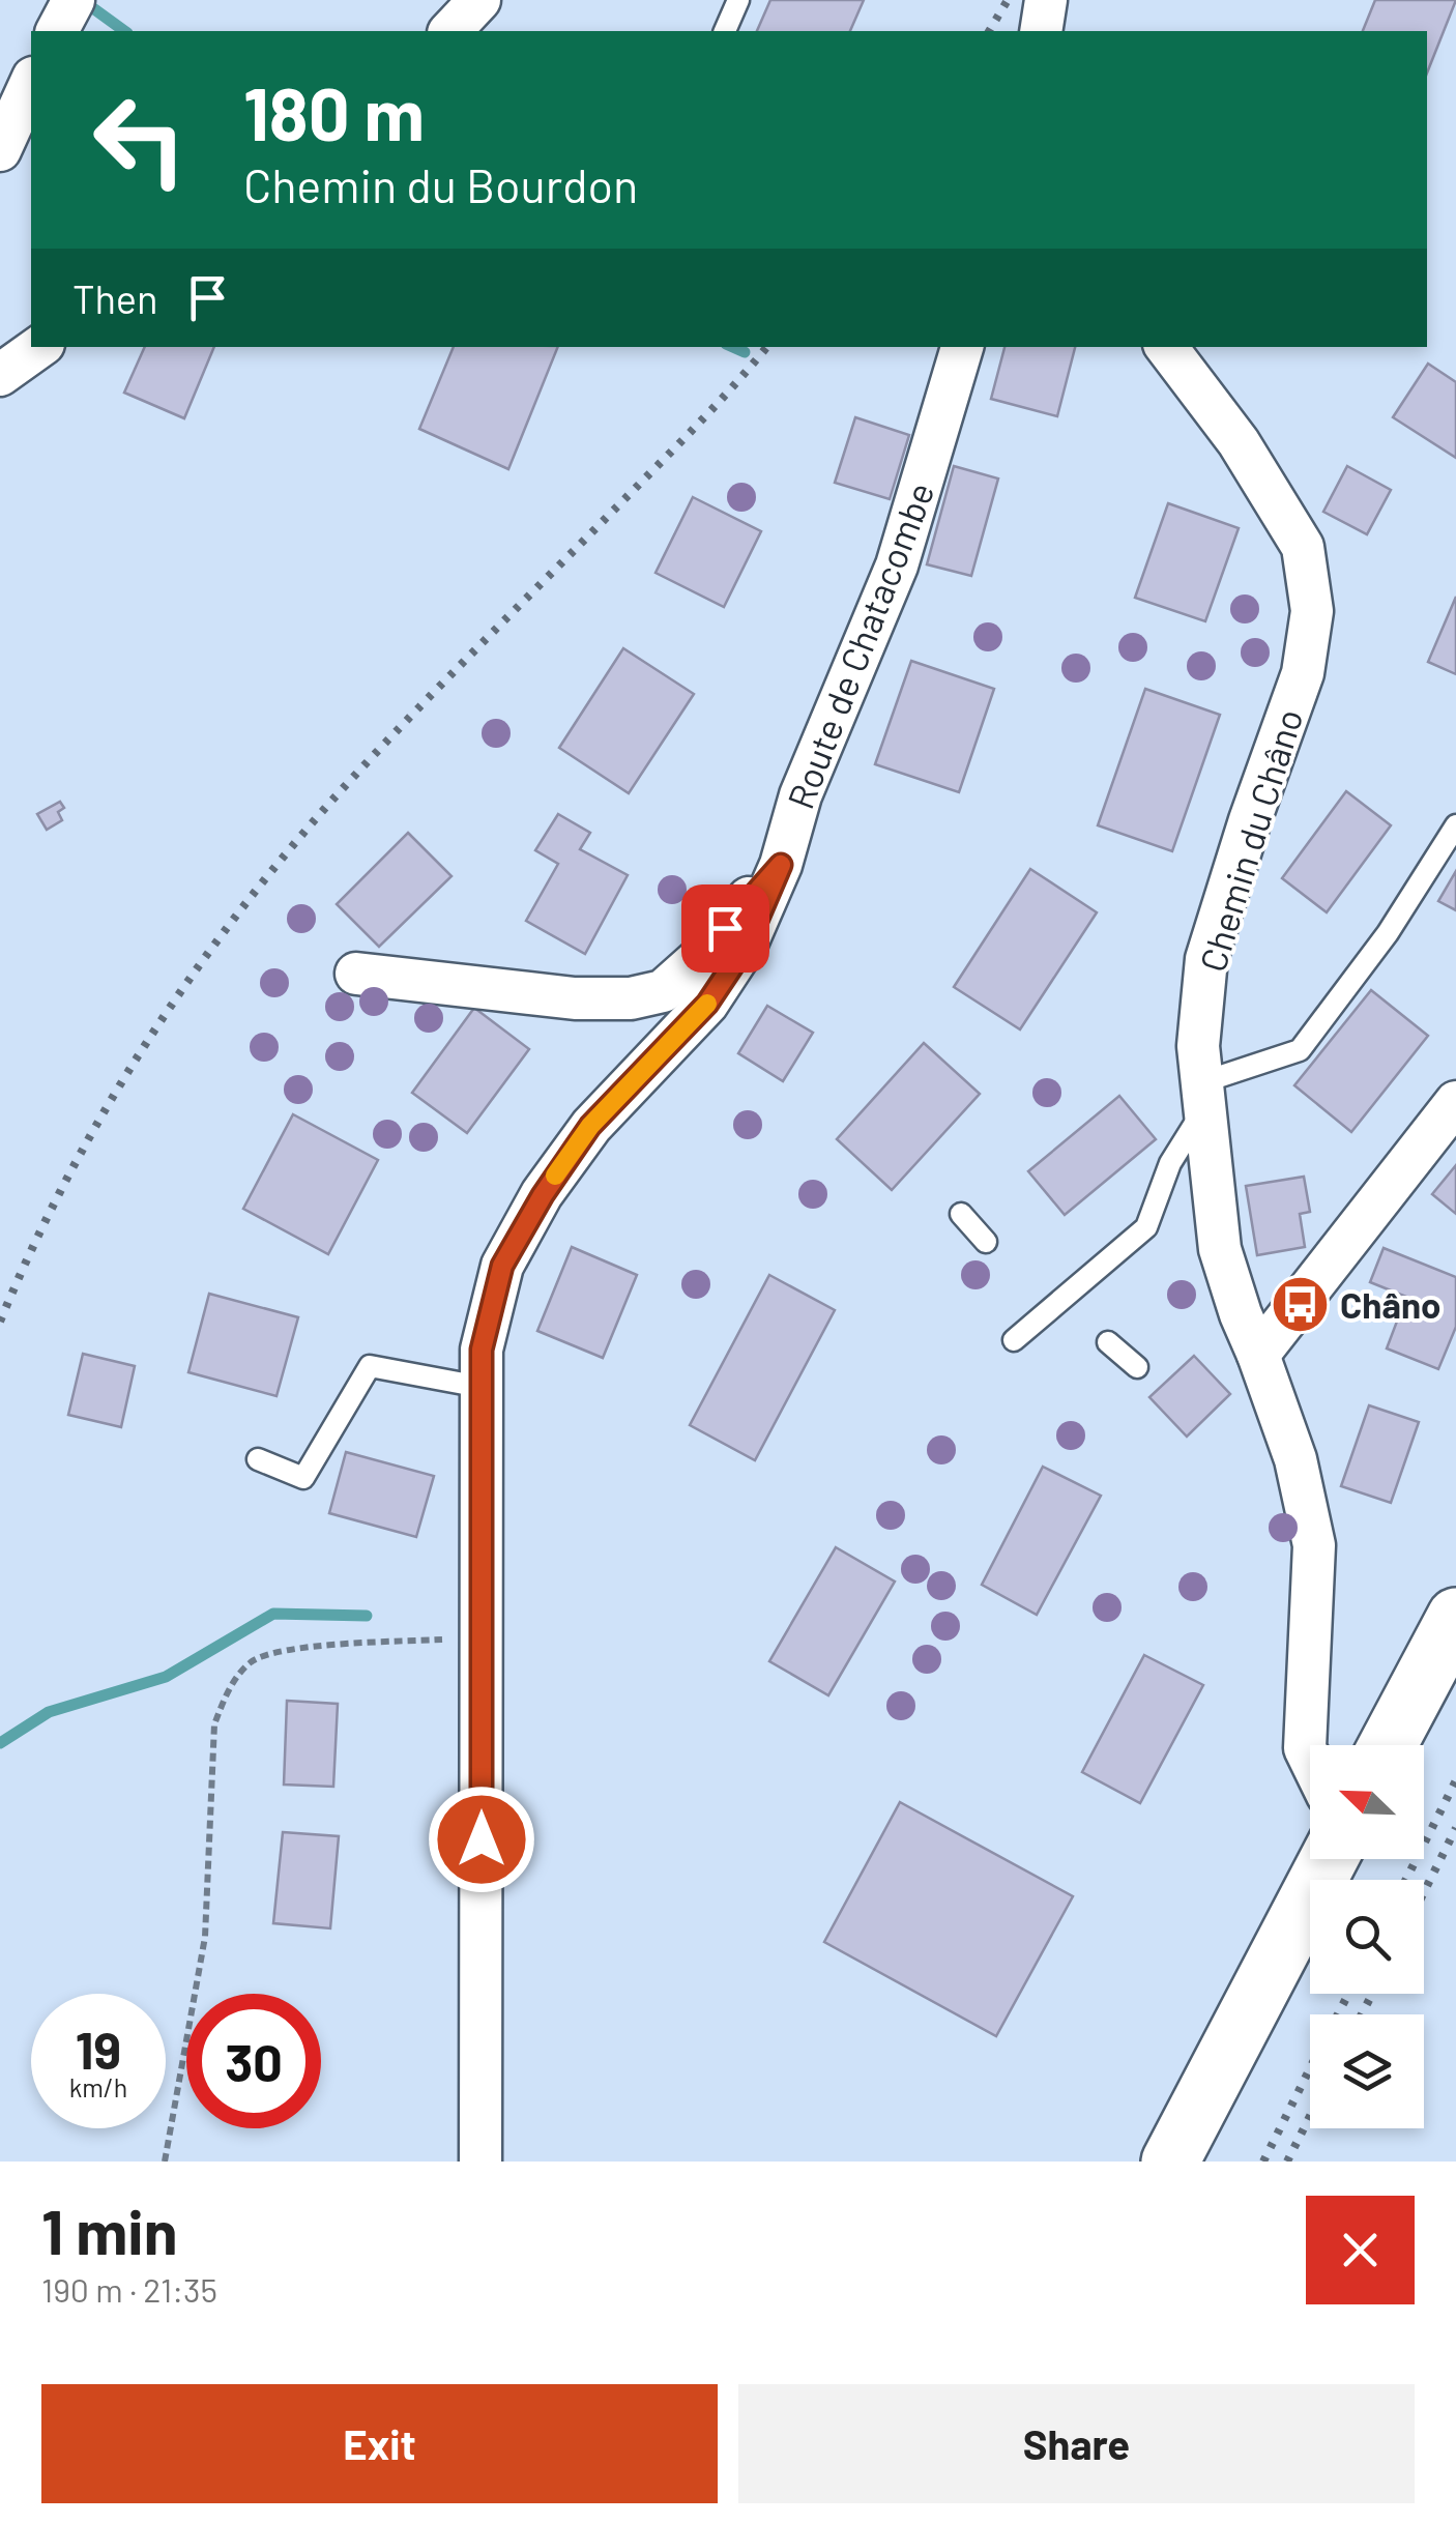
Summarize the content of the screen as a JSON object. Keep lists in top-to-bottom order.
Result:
{
  "streets": {
    "street": ["Route de Chatacombe", "Chemin du Châno"]
  },
  "places": {
    "bus stop": ["Châno"]
  },
  "north": "top left",
  "page": {
    "turn": ["180 m", "Chemin du Bourdon"],
    "then": "Then",
    "speed": "19 km/h",
    "limit": "30",
    "heading": ["1 min", "190 m · 21:35"],
    "buttons": ["Exit", "Share"]
  }
}
